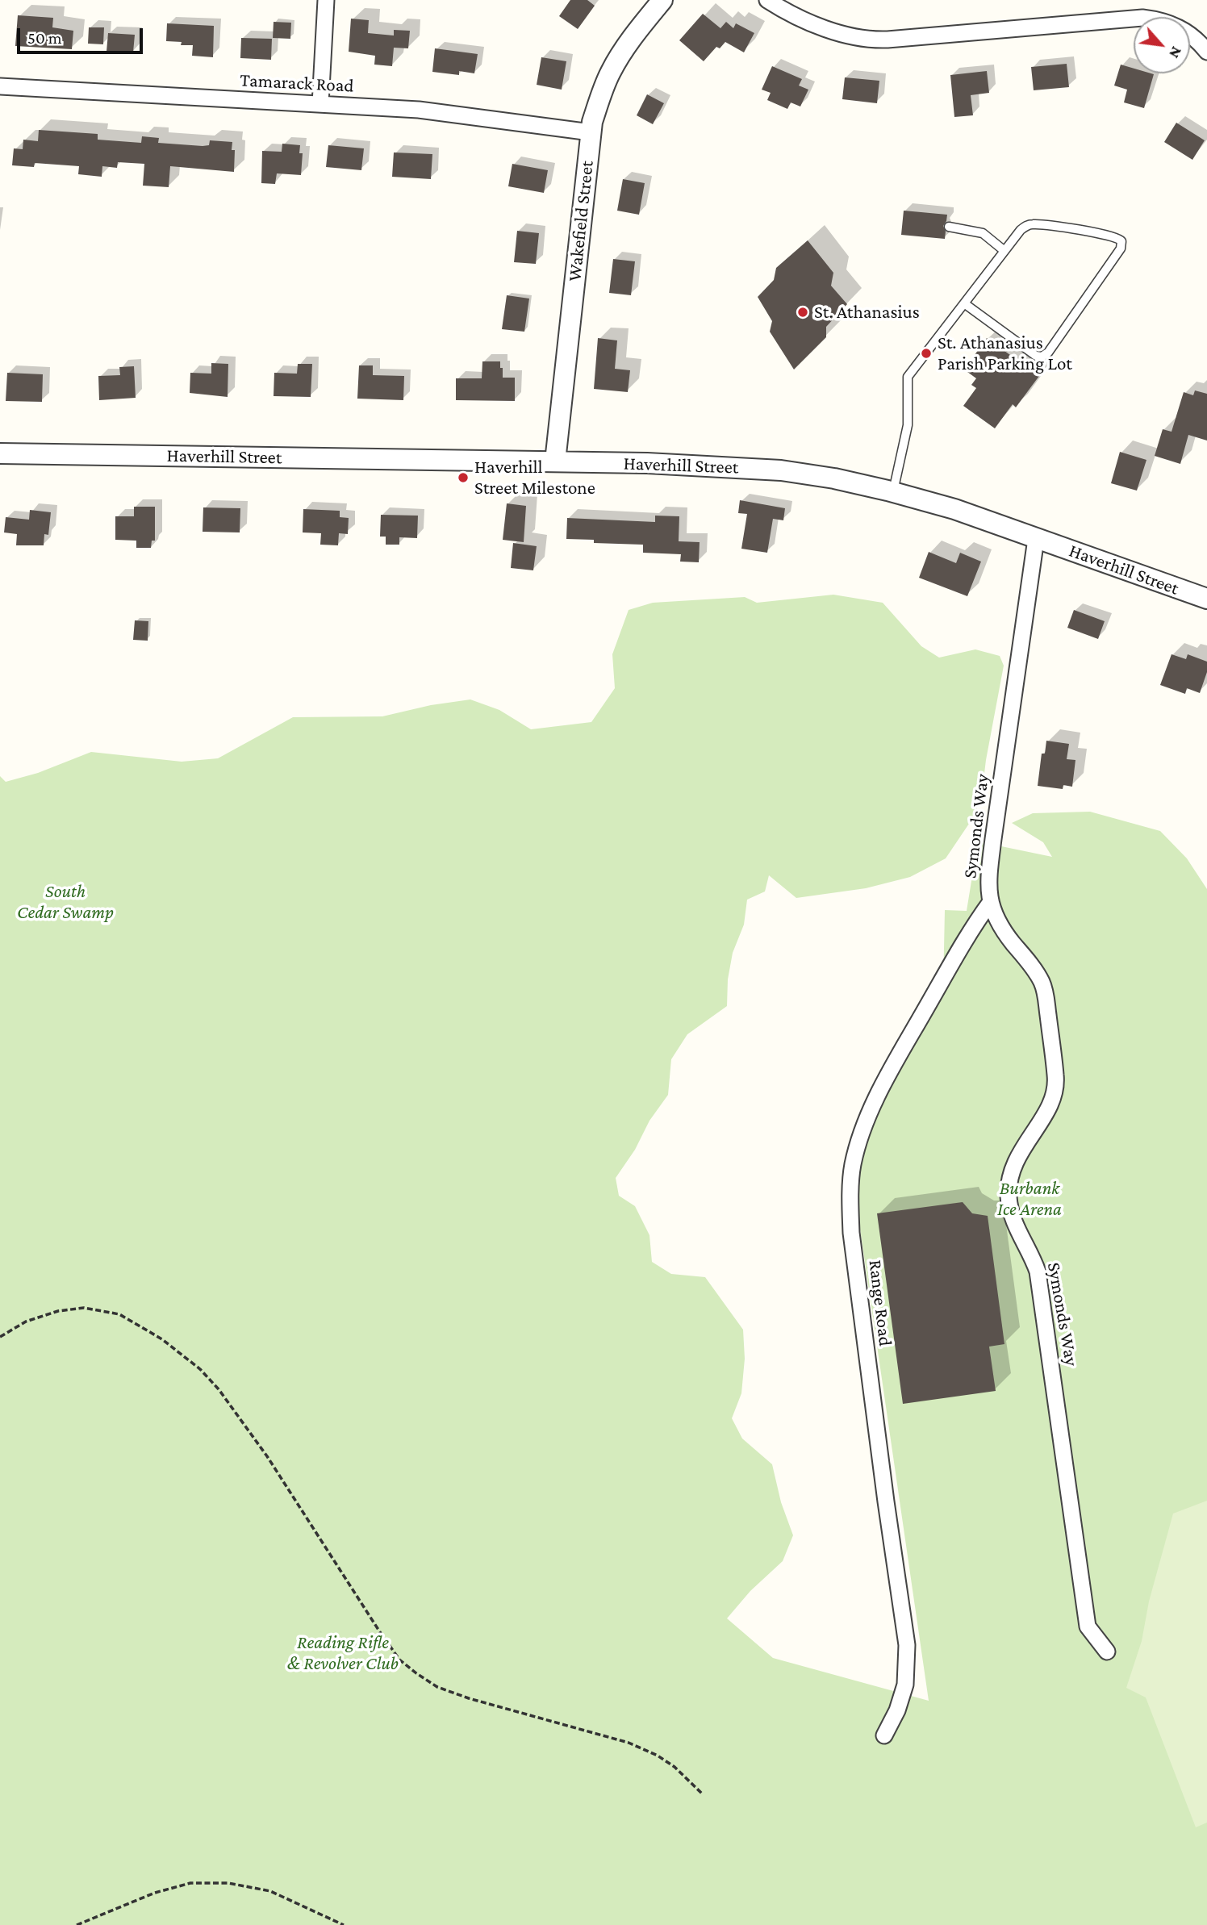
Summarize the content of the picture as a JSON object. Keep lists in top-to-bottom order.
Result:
{
  "streets": {
    "street": [
      "Tamarack Road",
      "Wakefield Street",
      "Haverhill Street",
      "Symonds Way",
      "Range Road"
    ]
  },
  "crossings": [
    ["Tamarack Road", "Wakefield Street"],
    ["Wakefield Street", "Haverhill Street"],
    ["Haverhill Street", "Symonds Way"],
    ["Symonds Way", "Range Road"]
  ],
  "parks": ["South Cedar Swamp", "Burbank Ice Arena", "Reading Rifle & Revolver Club"],
  "places": ["St. Athanasius", "St. Athanasius Parish Parking Lot", "Haverhill Street Milestone"],
  "scale_bar": "50 m",
  "north": "bottom right"
}
